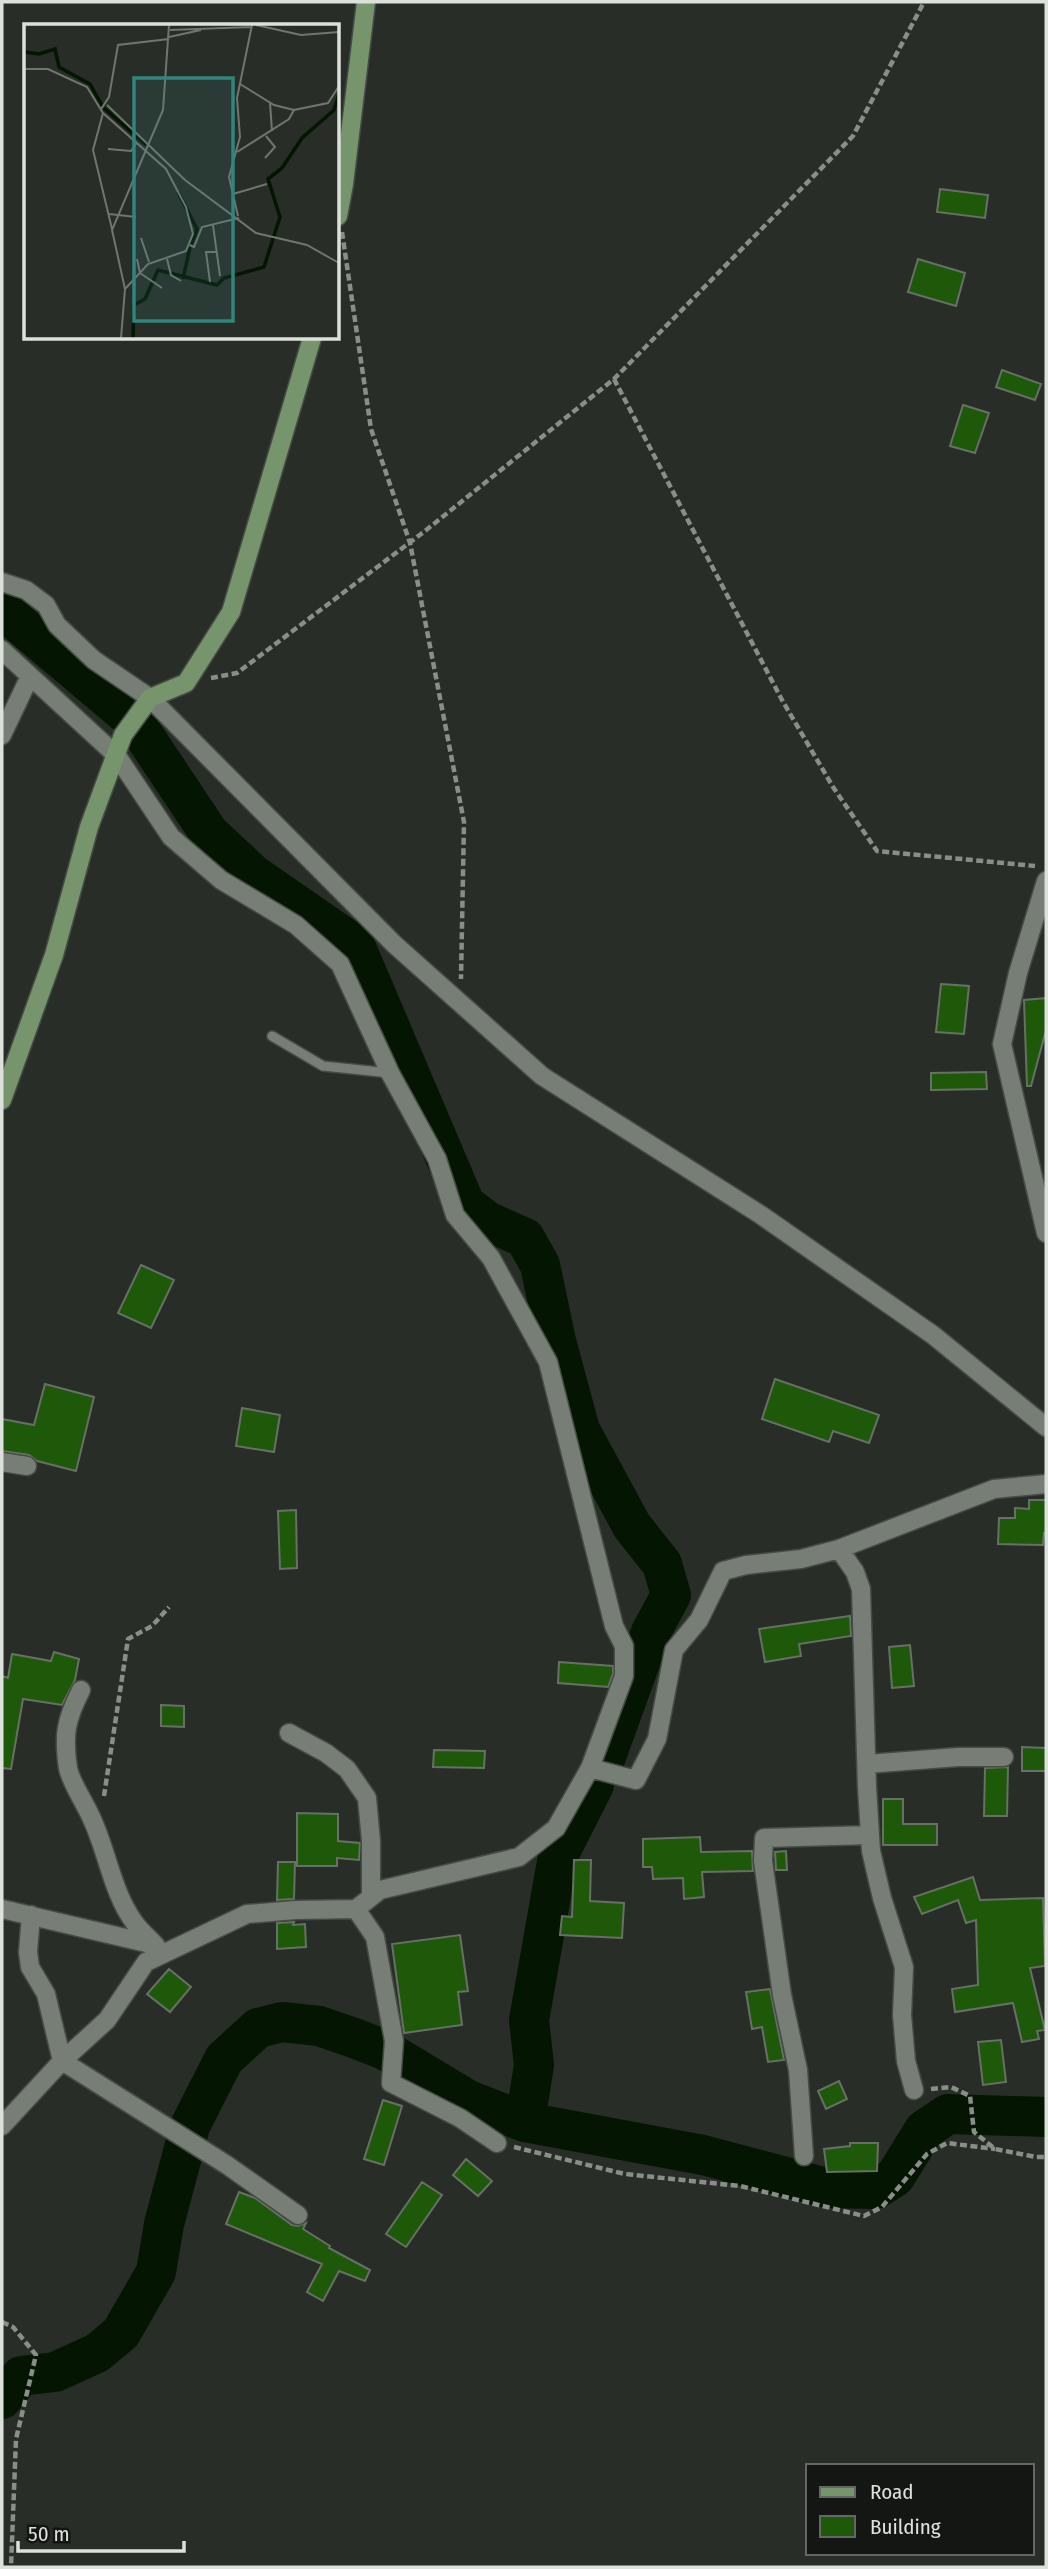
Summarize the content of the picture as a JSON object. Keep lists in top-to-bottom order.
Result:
{
  "legend": ["Road", "Building"],
  "scale_bar": "50 m"
}
